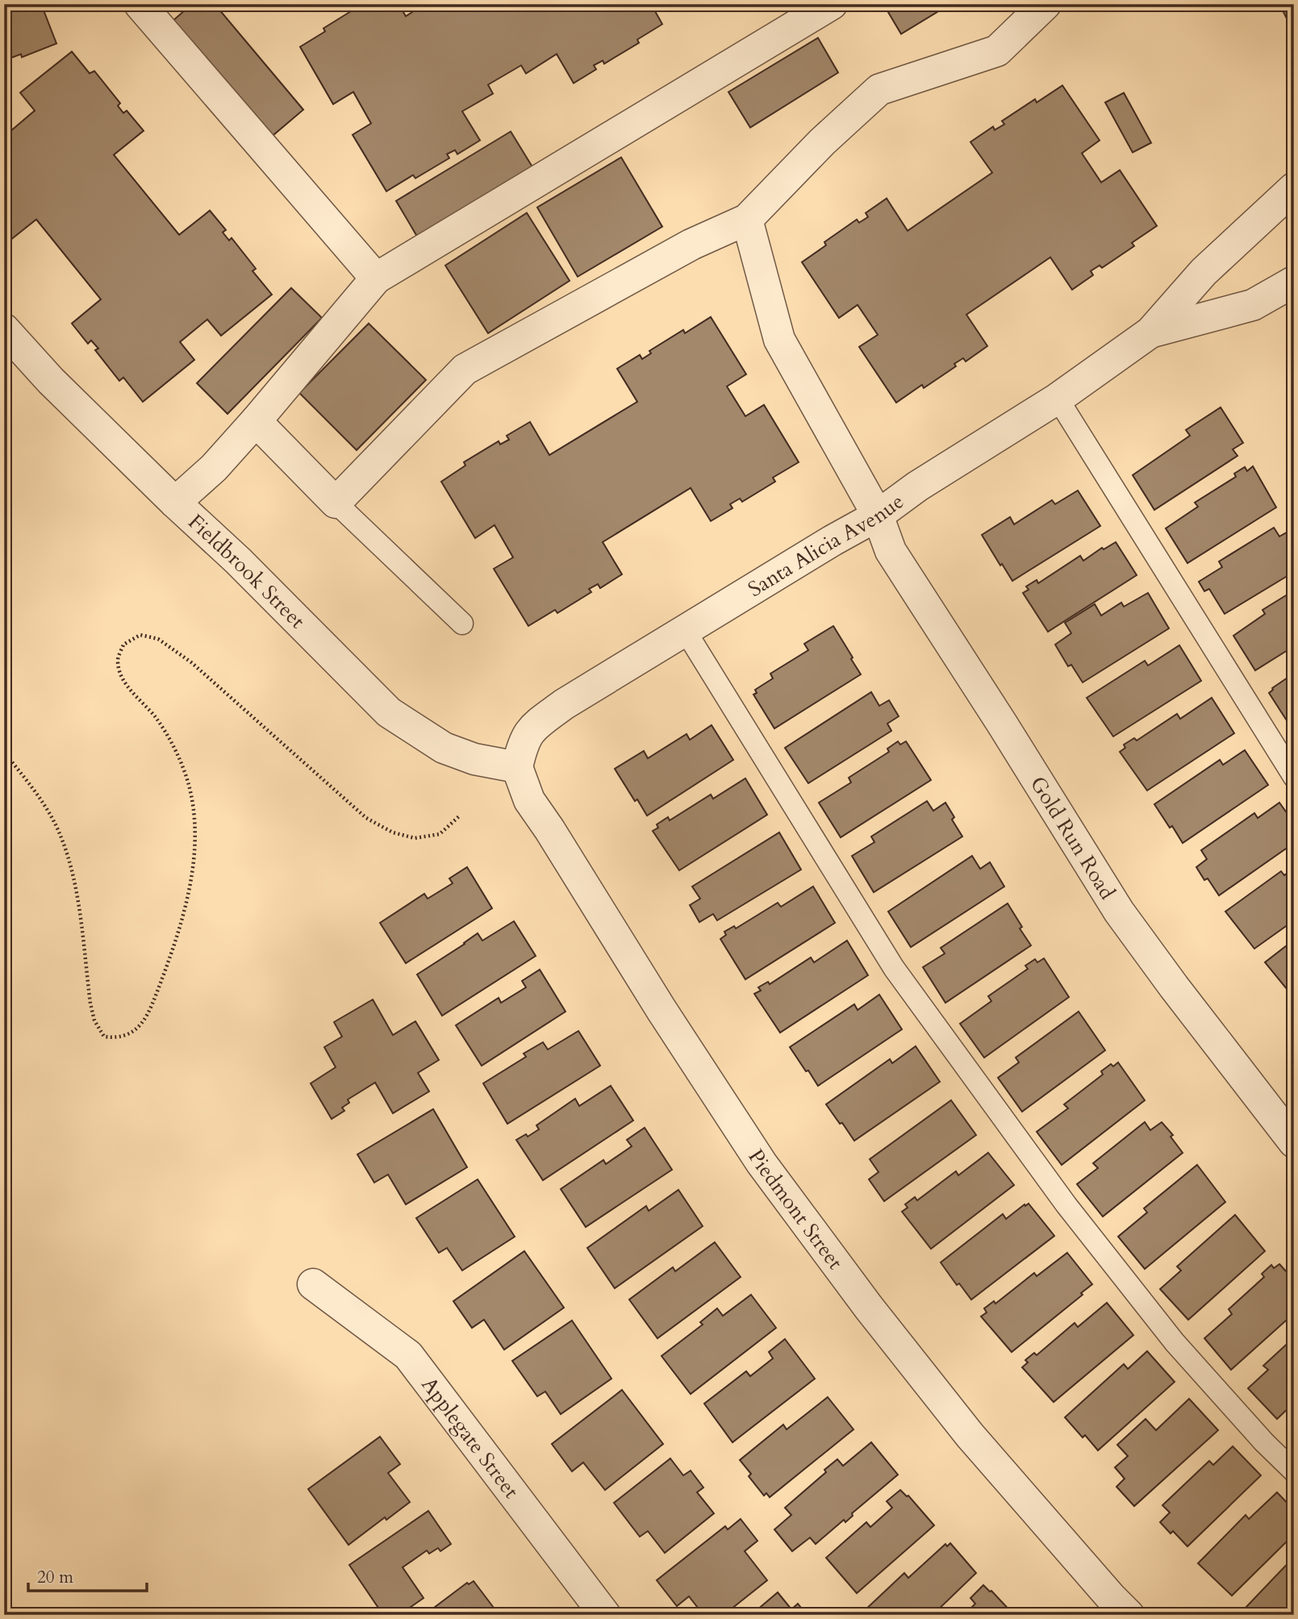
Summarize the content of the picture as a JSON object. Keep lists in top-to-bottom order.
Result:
{
  "streets": {
    "street": [
      "Santa Alicia Avenue",
      "Fieldbrook Street",
      "Gold Run Road",
      "Piedmont Street",
      "Applegate Street"
    ]
  },
  "crossings": [
    ["Santa Alicia Avenue", "Fieldbrook Street"],
    ["Santa Alicia Avenue", "Gold Run Road"],
    ["Santa Alicia Avenue", "Piedmont Street"],
    ["Fieldbrook Street", "Piedmont Street"]
  ],
  "scale_bar": "20 m"
}
